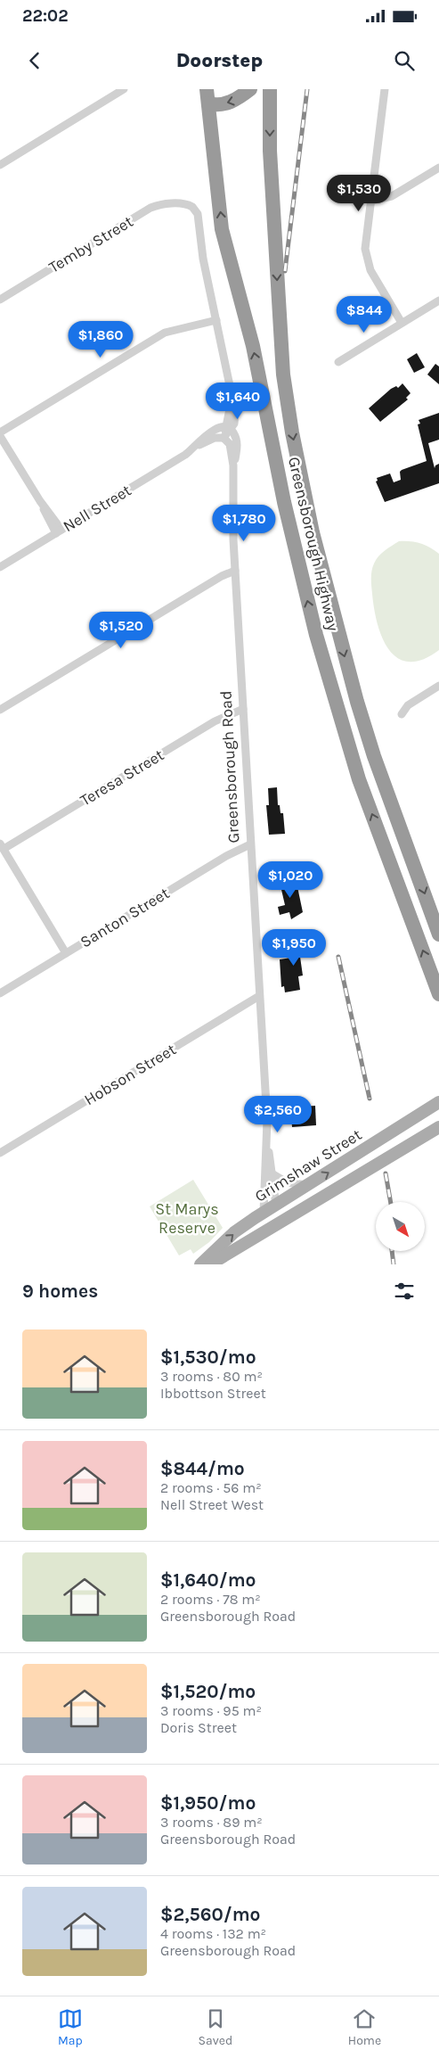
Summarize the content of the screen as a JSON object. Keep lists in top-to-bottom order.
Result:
{
  "streets": {
    "highway": ["Greensborough Highway"],
    "main road": ["Greensborough Road", "Grimshaw Street"],
    "street": [
      "Temby Street",
      "Nell Street",
      "Teresa Street",
      "Santon Street",
      "Hobson Street"
    ]
  },
  "crossings": [
    ["Temby Street", "Greensborough Road"],
    ["Nell Street", "Greensborough Road"],
    ["Greensborough Road", "Teresa Street"],
    ["Greensborough Road", "Santon Street"],
    ["Greensborough Road", "Hobson Street"],
    ["Greensborough Road", "Grimshaw Street"]
  ],
  "parks": ["St Marys Reserve"],
  "north": "bottom right",
  "page": {
    "status": "22:02",
    "header": "Doorstep",
    "price": [
      "$1,530",
      "$844",
      "$1,860",
      "$1,640",
      "$1,780",
      "$1,520",
      "$1,020",
      "$1,950",
      "$2,560"
    ],
    "heading": "9 homes",
    "list": [
      {
        "name": "$1,530/mo",
        "note": "3 rooms · 80 m² · Ibbottson Street"
      },
      {
        "name": "$844/mo",
        "note": "2 rooms · 56 m² · Nell Street West"
      },
      {
        "name": "$1,640/mo",
        "note": "2 rooms · 78 m² · Greensborough Road"
      },
      {
        "name": "$1,520/mo",
        "note": "3 rooms · 95 m² · Doris Street"
      },
      {
        "name": "$1,950/mo",
        "note": "3 rooms · 89 m² · Greensborough Road"
      },
      {
        "name": "$2,560/mo",
        "note": "4 rooms · 132 m² · Greensborough Road"
      }
    ],
    "tabs": ["Map", "Saved", "Home"]
  }
}
